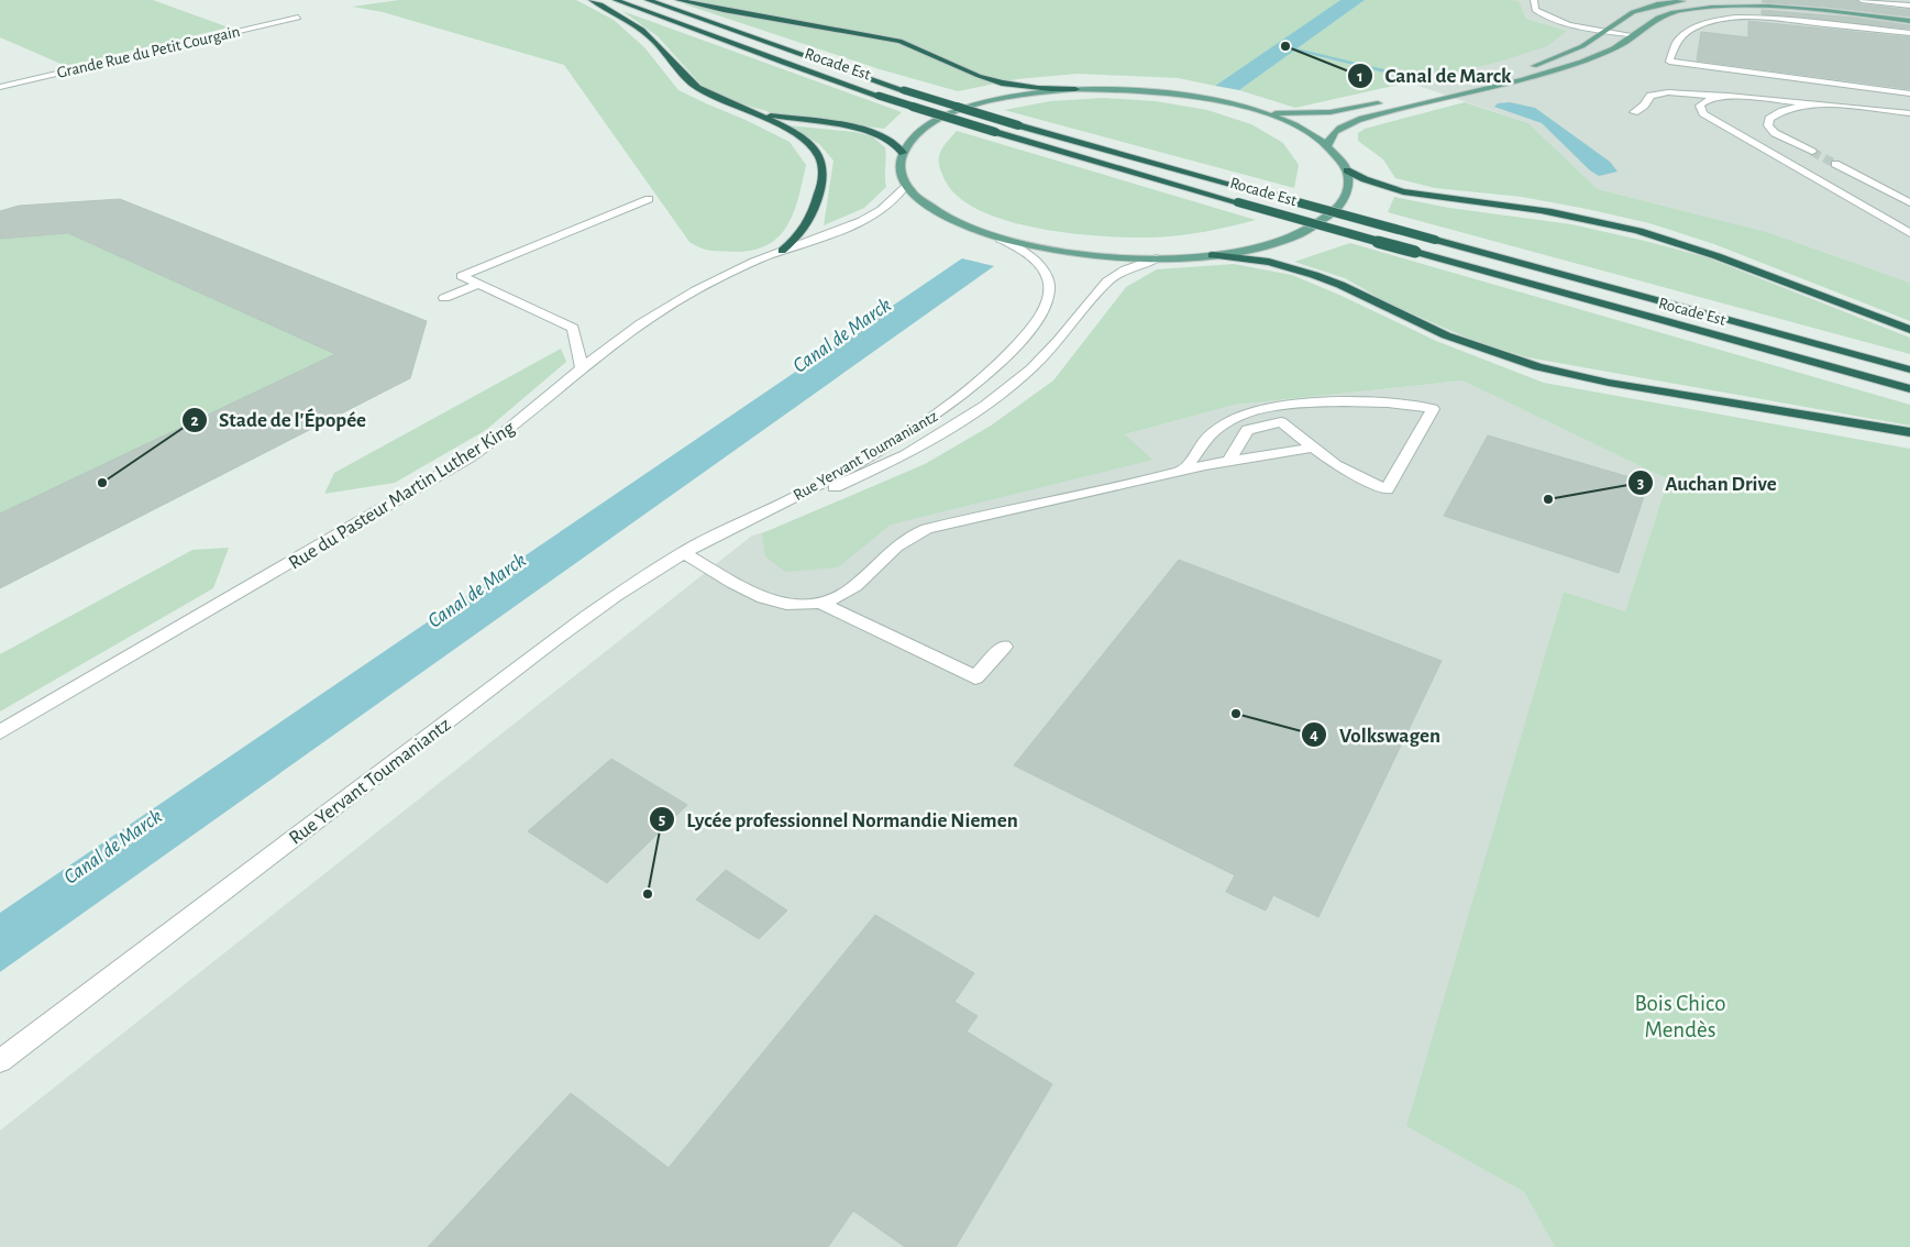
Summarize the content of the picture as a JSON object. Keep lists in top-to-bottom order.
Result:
{
  "streets": {
    "highway": ["Rocade Est"],
    "street": ["Grande Rue du Petit Courgain", "Rue Yervant Toumaniantz", "Rue du Pasteur Martin Luther King"]
  },
  "water": ["Canal de Marck"],
  "parks": ["Bois Chico Mendès"],
  "places": [
    "Canal de Marck",
    "Stade de l'Épopée",
    "Auchan Drive",
    "Volkswagen",
    "Lycée professionnel Normandie Niemen"
  ]
}
